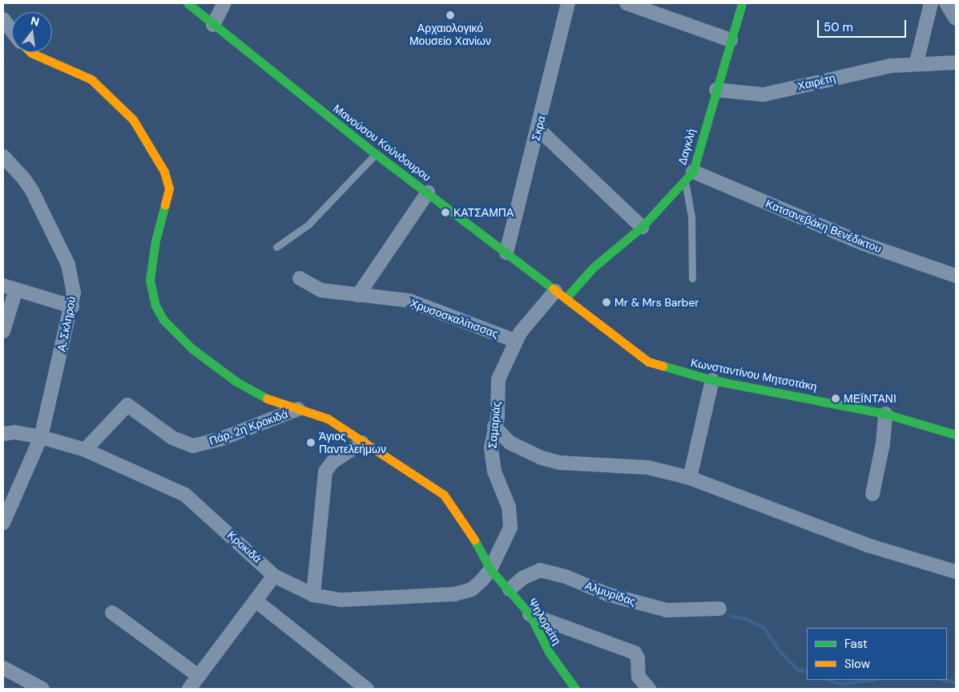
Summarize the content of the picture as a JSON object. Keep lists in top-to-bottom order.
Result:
{
  "streets": {
    "street": [
      "Χαιρέτη",
      "Σκρα",
      "Μανούσου Κούνδουρου",
      "Δαγκλή",
      "Κατσανεβάκη Βενέδικτου",
      "Χρυσοσκαλίτισσας",
      "Α. Σκληρού",
      "Κωνσταντίνου Μητσοτάκη",
      "Σαμαριάς",
      "Πάρ. 2η Κροκιδά",
      "Κροκιδά",
      "Αλμυρίδας",
      "Ψηλορείτη"
    ]
  },
  "crossings": [
    ["Χαιρέτη", "Δαγκλή"],
    ["Σκρα", "Μανούσου Κούνδουρου"],
    ["Μανούσου Κούνδουρου", "Δαγκλή"],
    ["Μανούσου Κούνδουρου", "Κωνσταντίνου Μητσοτάκη"],
    ["Μανούσου Κούνδουρου", "Σαμαριάς"],
    ["Δαγκλή", "Κατσανεβάκη Βενέδικτου"],
    ["Δαγκλή", "Κωνσταντίνου Μητσοτάκη"],
    ["Δαγκλή", "Σαμαριάς"],
    ["Χρυσοσκαλίτισσας", "Σαμαριάς"],
    ["Α. Σκληρού", "Κροκιδά"],
    ["Κωνσταντίνου Μητσοτάκη", "Σαμαριάς"],
    ["Σαμαριάς", "Κροκιδά"],
    ["Σαμαριάς", "Ψηλορείτη"],
    ["Πάρ. 2η Κροκιδά", "Κροκιδά"],
    ["Πάρ. 2η Κροκιδά", "Ψηλορείτη"],
    ["Κροκιδά", "Ψηλορείτη"],
    ["Αλμυρίδας", "Ψηλορείτη"]
  ],
  "places": [
    "Αρχαιολογικό Μουσείο Χανίων",
    "ΚΑΤΣΑΜΠΑ",
    "Mr & Mrs Barber",
    "ΜΕΪΝΤΑΝΙ",
    "Άγιος Παντελεήμων"
  ],
  "legend": ["Fast", "Slow"],
  "scale_bar": "50 m",
  "north": "top"
}
